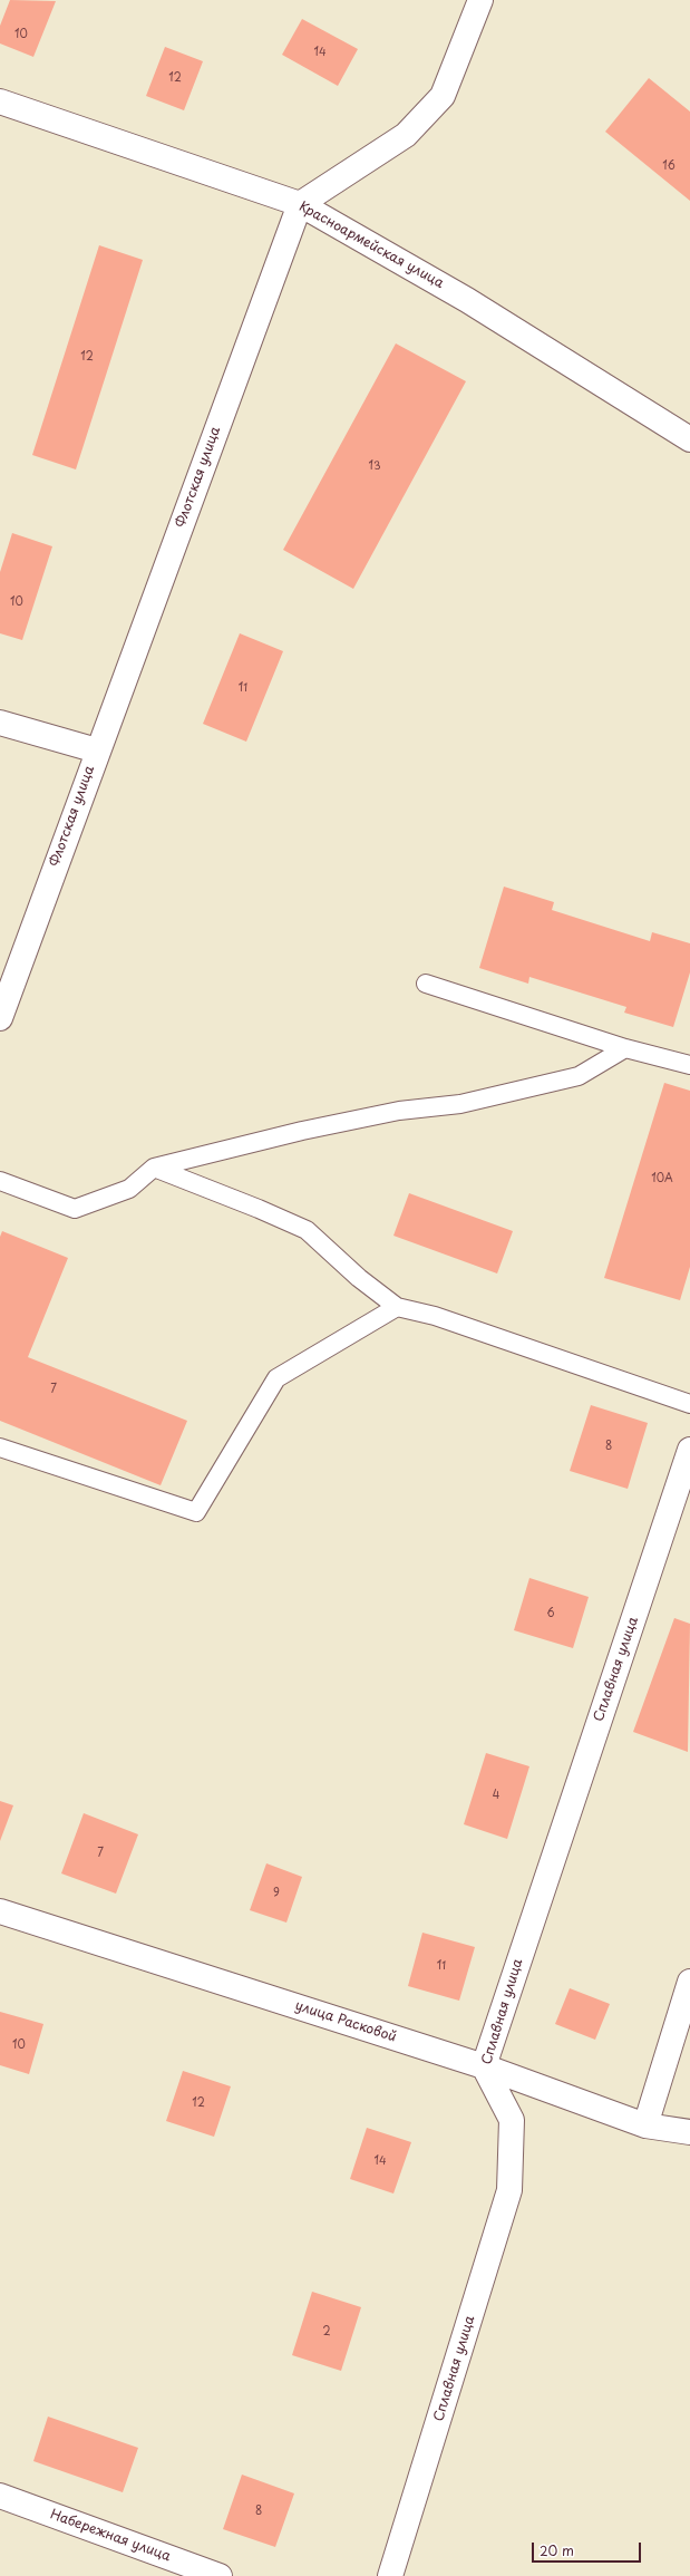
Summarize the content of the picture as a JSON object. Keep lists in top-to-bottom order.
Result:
{
  "streets": {
    "street": [
      "Красноармейская улица",
      "Флотская улица",
      "Сплавная улица",
      "улица Расковой",
      "Набережная улица"
    ]
  },
  "crossings": [
    ["Красноармейская улица", "Флотская улица"],
    ["Сплавная улица", "улица Расковой"]
  ],
  "house_numbers": [
    "10",
    "14",
    "12",
    "16",
    "12",
    "13",
    "10",
    "11",
    "10А",
    "7",
    "8",
    "6",
    "4",
    "7",
    "9",
    "11",
    "10",
    "12",
    "14",
    "2",
    "8"
  ],
  "scale_bar": "20 m"
}
